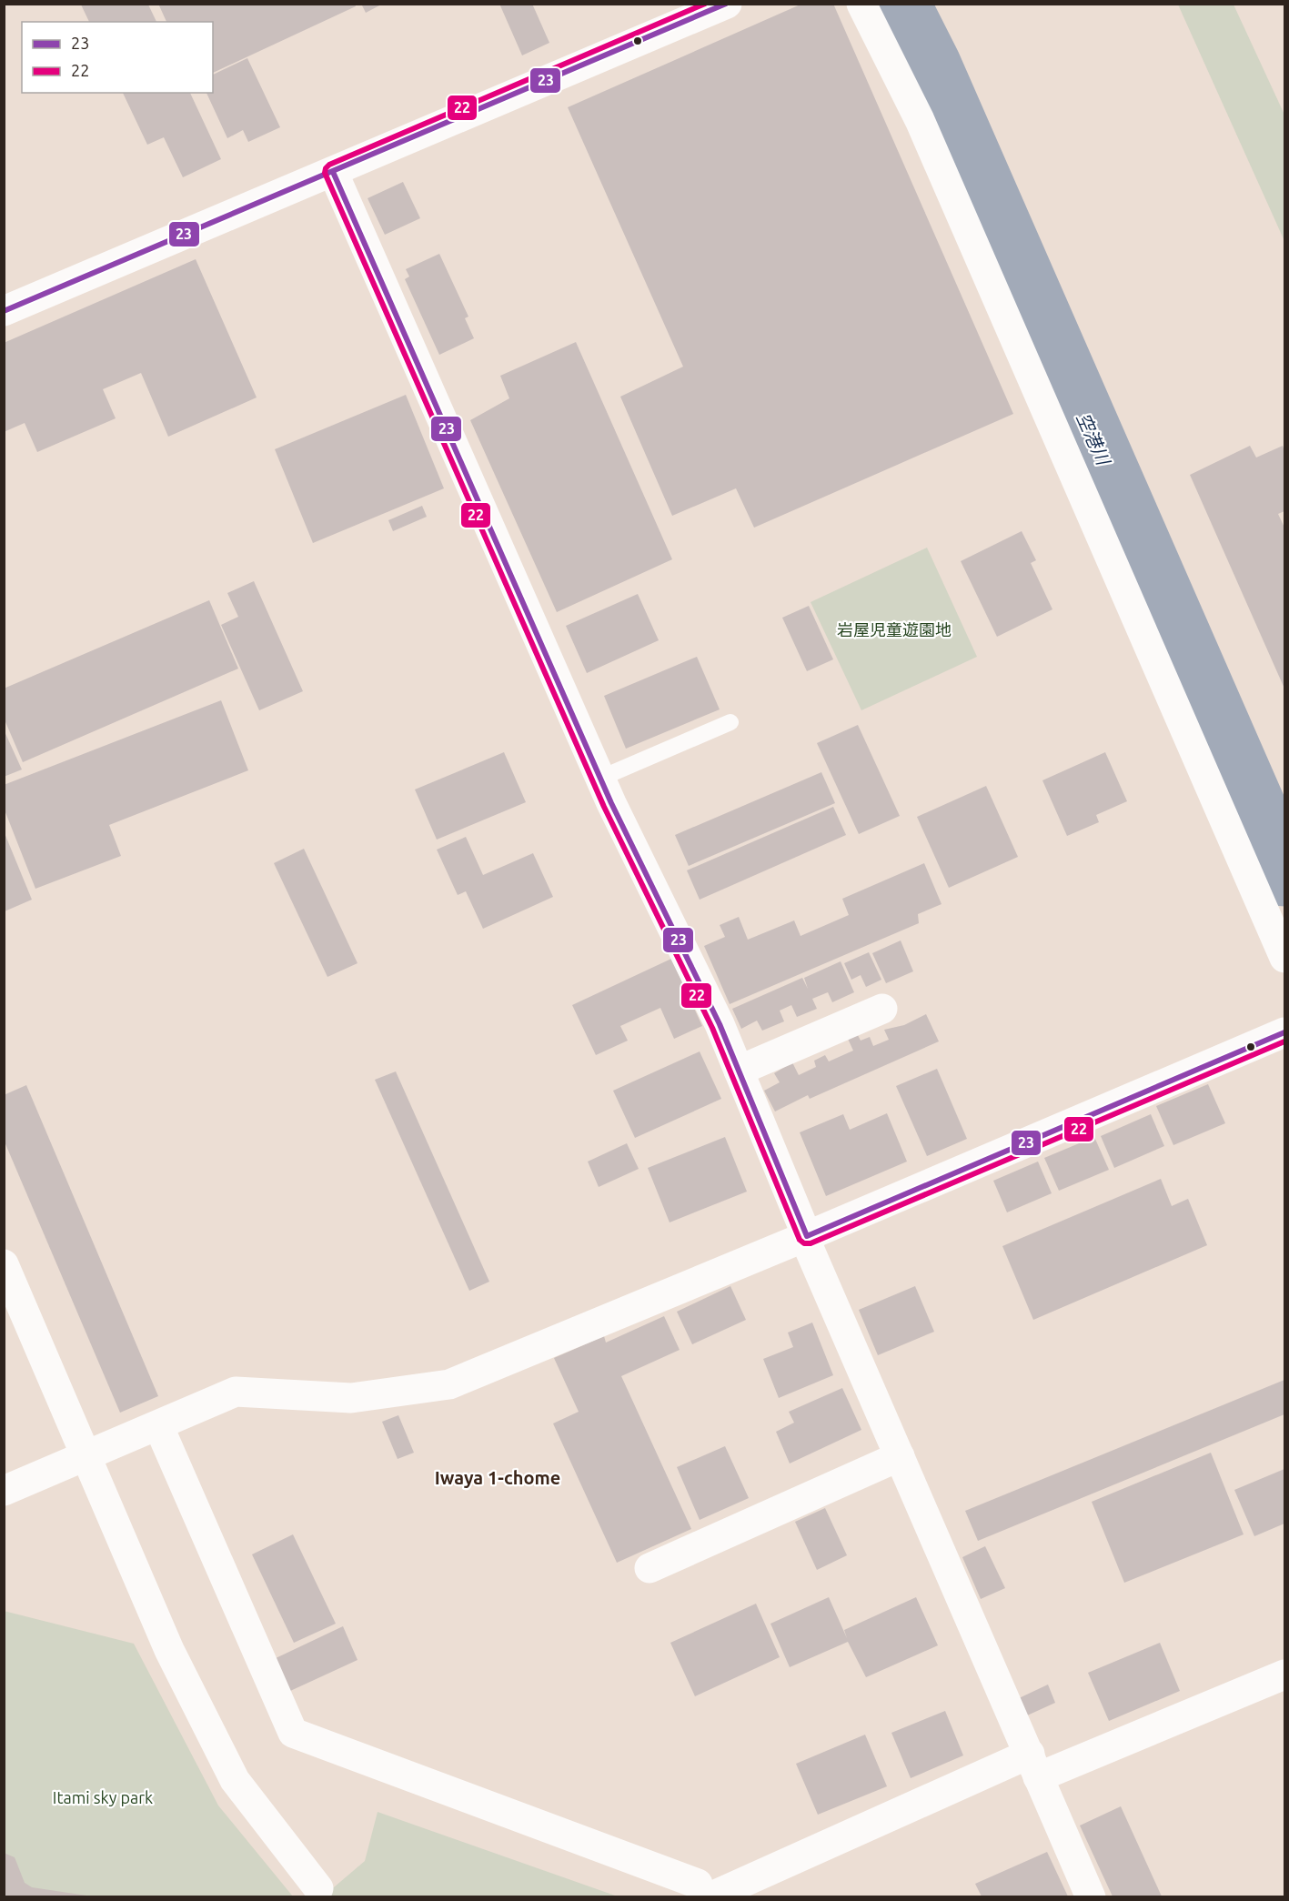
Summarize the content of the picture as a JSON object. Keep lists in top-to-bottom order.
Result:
{
  "districts": ["Iwaya 1-chome"],
  "water": ["空港川"],
  "parks": ["岩屋児童遊園地", "Itami sky park"],
  "lines": ["transit line 23", "transit line 22"],
  "legend": ["23", "22"]
}
